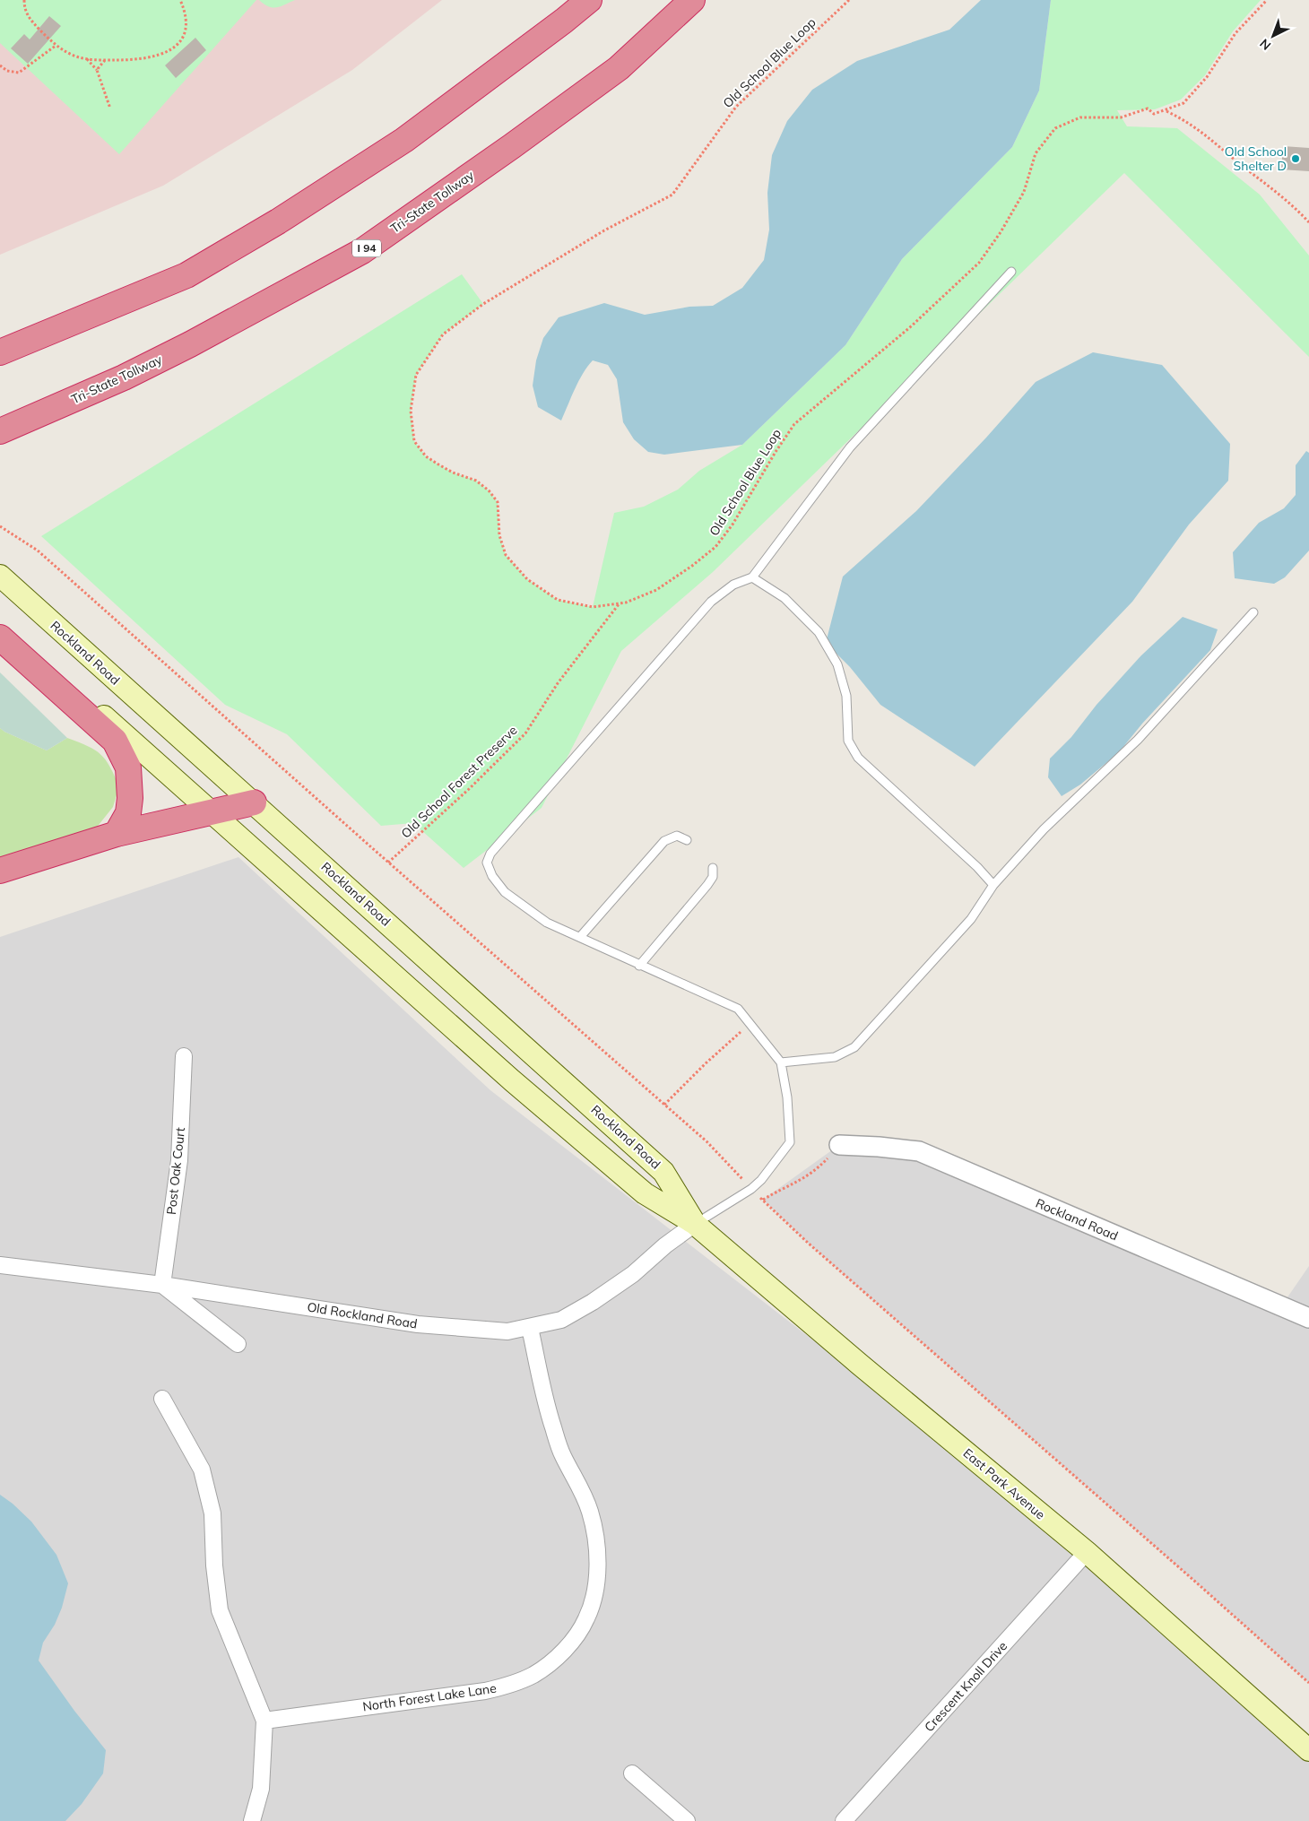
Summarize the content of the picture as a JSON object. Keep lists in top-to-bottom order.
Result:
{
  "streets": {
    "highway": ["Tri-State Tollway", "I 94"],
    "main road": ["Rockland Road", "East Park Avenue"],
    "street": [
      "Post Oak Court",
      "Old Rockland Road",
      "Crescent Knoll Drive",
      "North Forest Lake Lane"
    ],
    "path": ["Old School Blue Loop", "Old School Forest Preserve"]
  },
  "crossings": [
    ["Old School Blue Loop", "Old School Forest Preserve"],
    ["Rockland Road", "Old Rockland Road"],
    ["Rockland Road", "East Park Avenue"],
    ["Post Oak Court", "Old Rockland Road"],
    ["Old Rockland Road", "East Park Avenue"],
    ["Old Rockland Road", "North Forest Lake Lane"],
    ["East Park Avenue", "Crescent Knoll Drive"]
  ],
  "places": ["Old School Shelter D"],
  "north": "bottom left"
}
